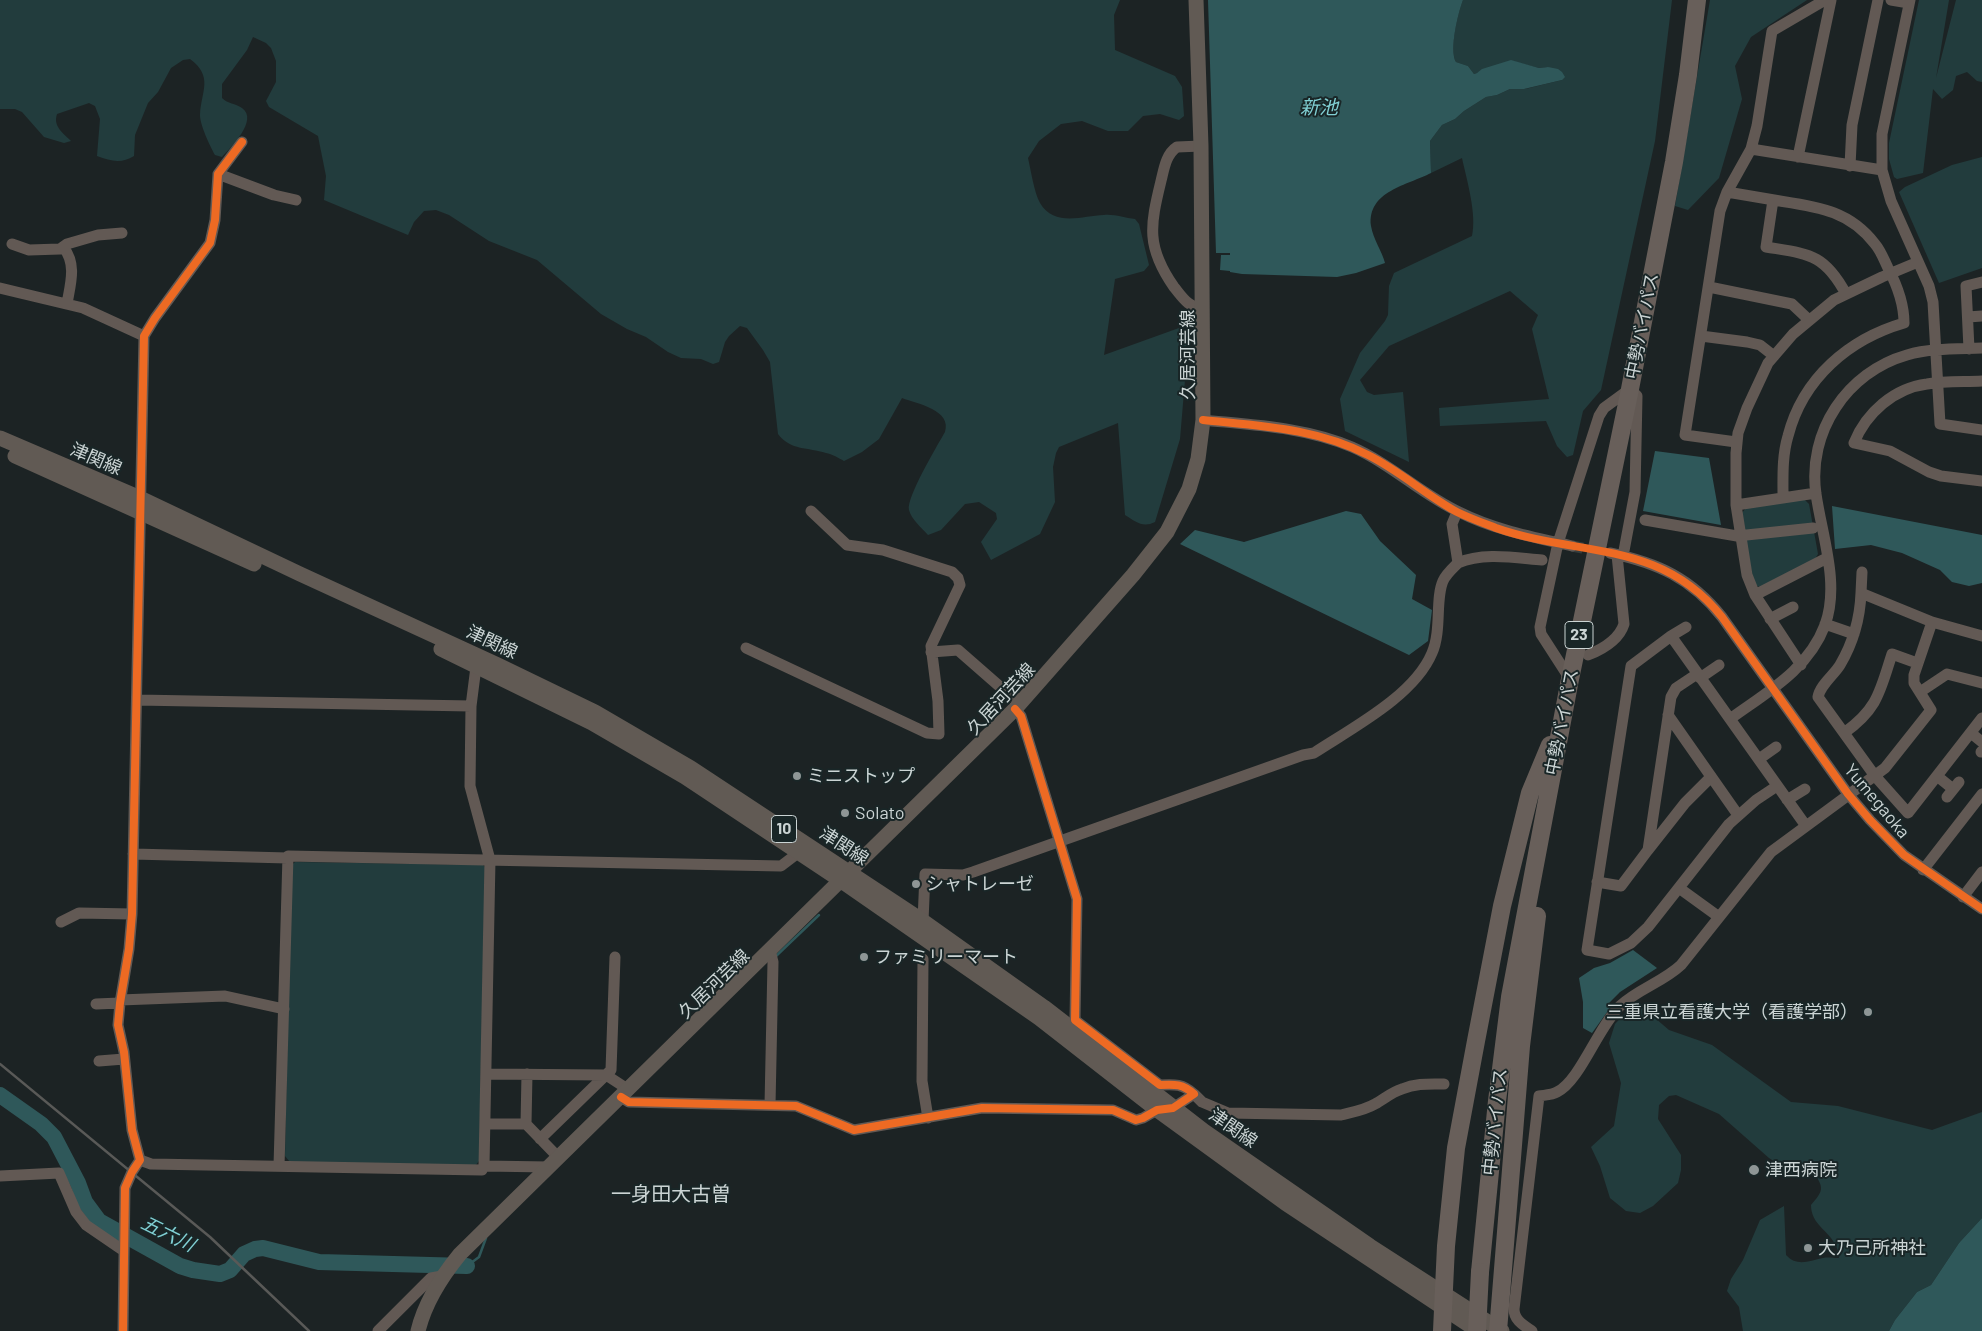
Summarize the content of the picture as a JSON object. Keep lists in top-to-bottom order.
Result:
{
  "streets": {
    "highway": ["中勢バイパス", "23"],
    "main road": ["久居河芸線", "津関線", "10"],
    "street": ["Yumegaoka"]
  },
  "crossings": [
    ["中勢バイパス", "津関線"],
    ["久居河芸線", "津関線"]
  ],
  "districts": ["一身田大古曽"],
  "water": ["新池", "五六川"],
  "places": [
    "ミニストップ",
    "Solato",
    "シャトレーゼ",
    "ファミリーマート",
    "三重県立看護大学（看護学部）",
    "津西病院",
    "大乃己所神社"
  ]
}
